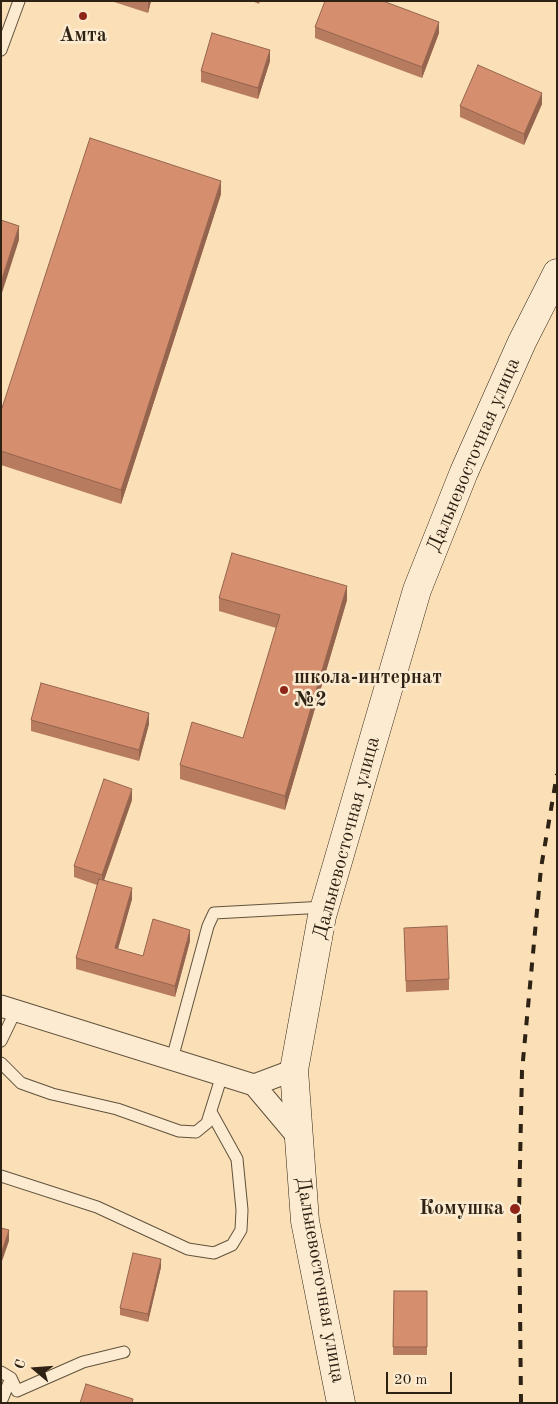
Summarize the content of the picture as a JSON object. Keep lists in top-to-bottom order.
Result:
{
  "streets": {
    "street": ["Дальневосточная улица"]
  },
  "places": ["Амта", "школа-интернат №2", "Комушка"],
  "scale_bar": "20 m",
  "north": "left"
}
